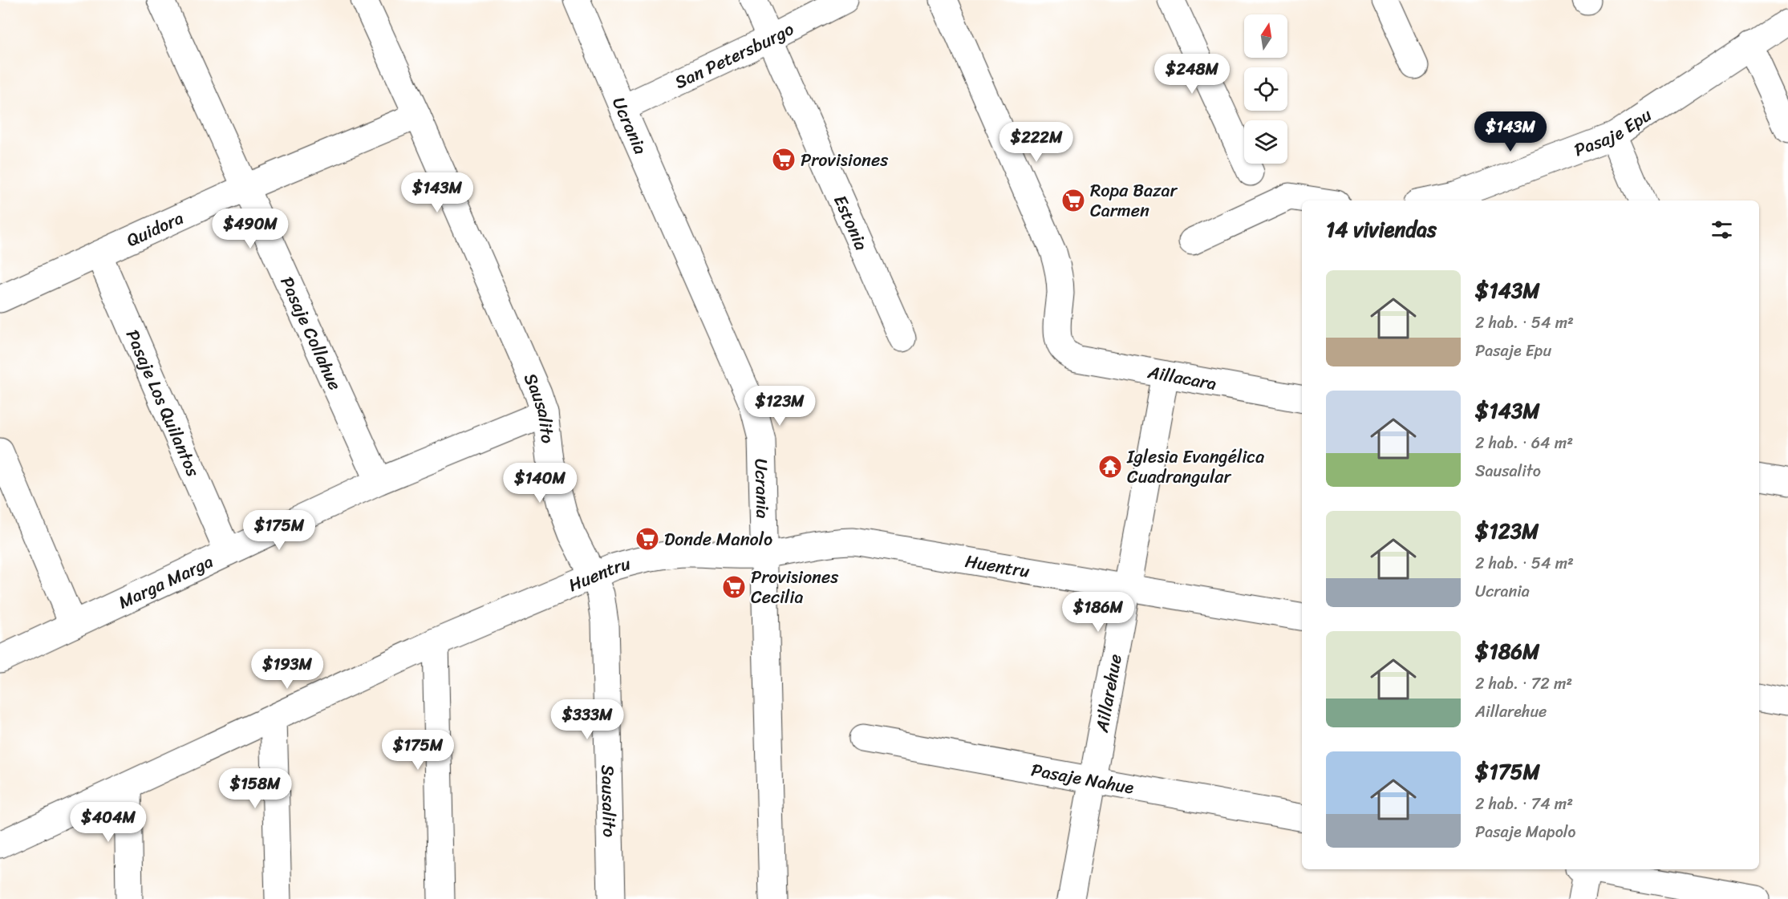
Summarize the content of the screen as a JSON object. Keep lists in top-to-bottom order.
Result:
{
  "streets": {
    "street": [
      "San Petersburgo",
      "Ucrania",
      "Pasaje Epu",
      "Estonia",
      "Quidora",
      "Pasaje Collahue",
      "Aillacara",
      "Pasaje Los Quilantos",
      "Sausalito",
      "Huentru",
      "Marga Marga",
      "Aillarehue",
      "Pasaje Nahue"
    ]
  },
  "crossings": [
    ["San Petersburgo", "Ucrania"],
    ["San Petersburgo", "Estonia"],
    ["Ucrania", "Huentru"],
    ["Quidora", "Pasaje Collahue"],
    ["Quidora", "Pasaje Los Quilantos"],
    ["Quidora", "Sausalito"],
    ["Pasaje Collahue", "Marga Marga"],
    ["Aillacara", "Aillarehue"],
    ["Pasaje Los Quilantos", "Marga Marga"],
    ["Sausalito", "Huentru"],
    ["Sausalito", "Marga Marga"],
    ["Huentru", "Aillarehue"],
    ["Aillarehue", "Pasaje Nahue"]
  ],
  "places": {
    "supermarket": [
      "Provisiones",
      "Ropa Bazar Carmen",
      "Donde Manolo",
      "Provisiones Cecilia"
    ],
    "temple": ["Iglesia Evangélica Cuadrangular"]
  },
  "north": "top",
  "page": {
    "price": [
      "$248M",
      "$143M",
      "$222M",
      "$143M",
      "$490M",
      "$123M",
      "$140M",
      "$175M",
      "$186M",
      "$193M",
      "$333M",
      "$175M",
      "$158M",
      "$404M"
    ],
    "heading": "14 viviendas",
    "list": [
      {
        "name": "$143M",
        "note": "2 hab. · 54 m² · Pasaje Epu"
      },
      {
        "name": "$143M",
        "note": "2 hab. · 64 m² · Sausalito"
      },
      {
        "name": "$123M",
        "note": "2 hab. · 54 m² · Ucrania"
      },
      {
        "name": "$186M",
        "note": "2 hab. · 72 m² · Aillarehue"
      },
      {
        "name": "$175M",
        "note": "2 hab. · 74 m² · Pasaje Mapolo"
      }
    ]
  }
}
